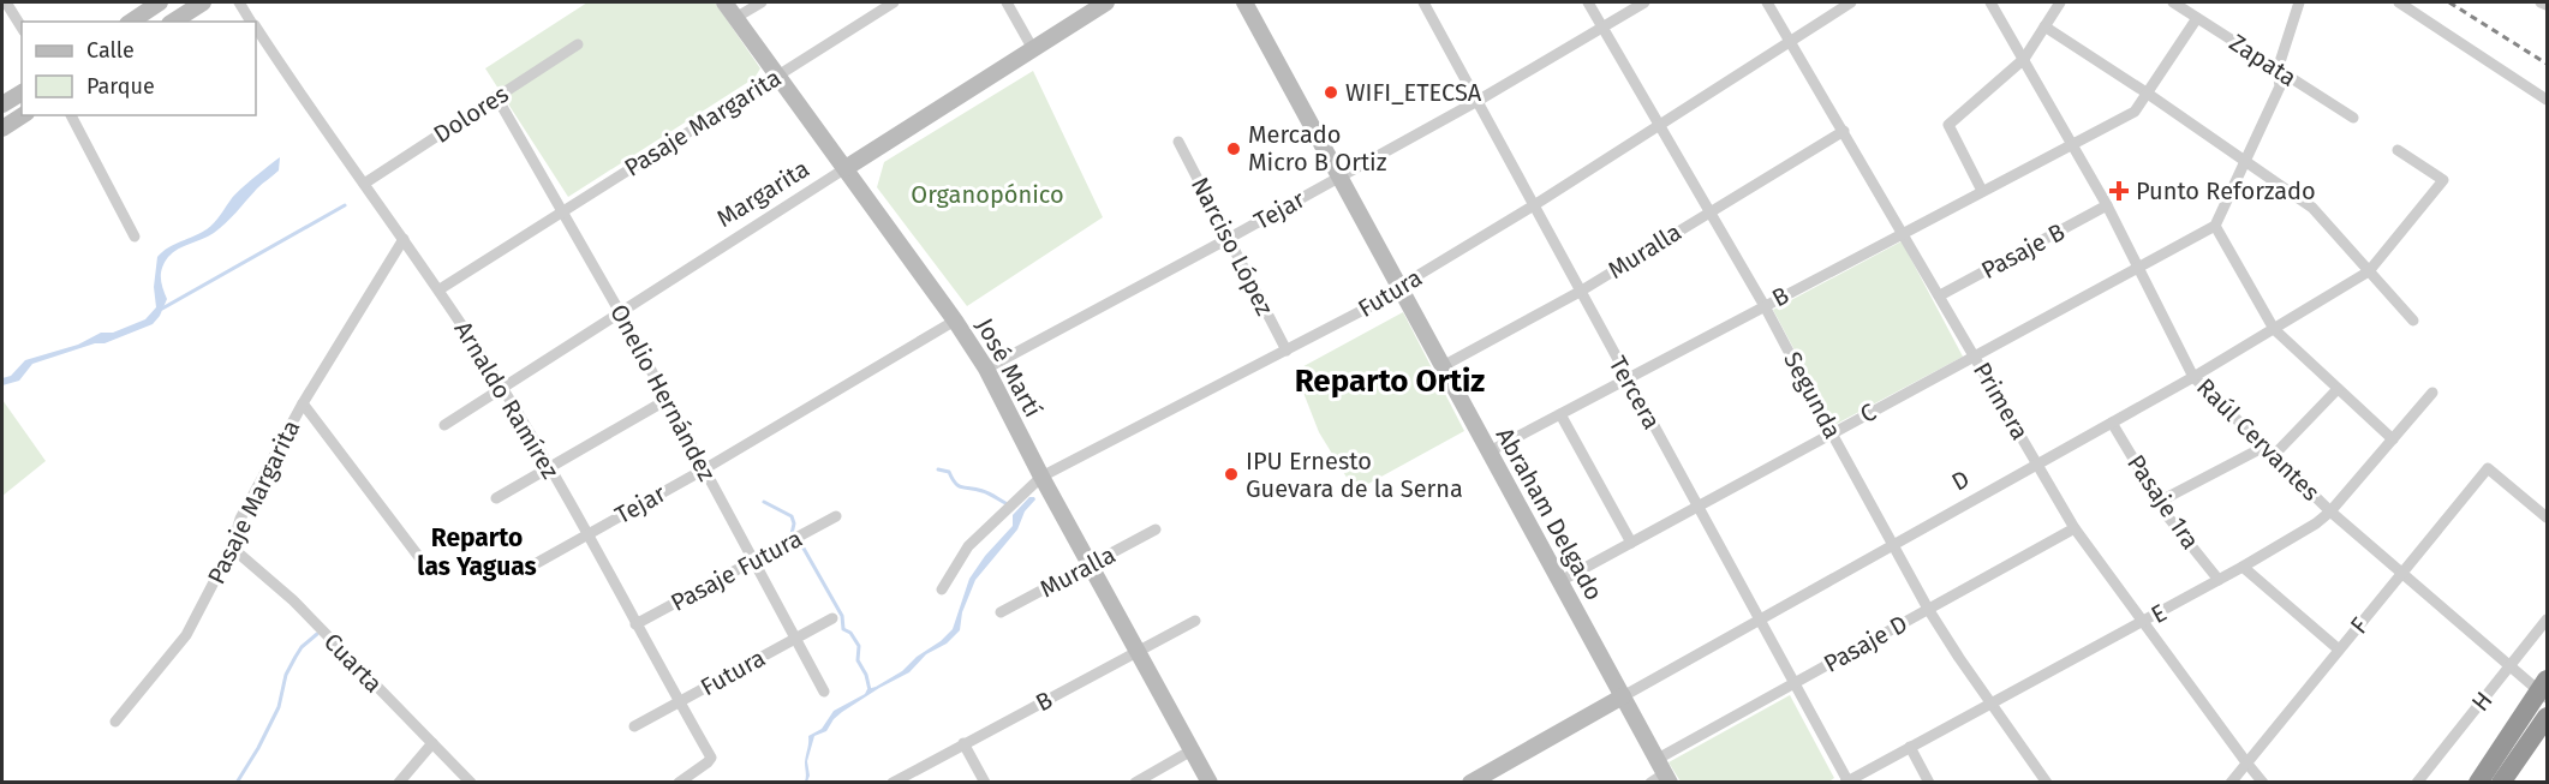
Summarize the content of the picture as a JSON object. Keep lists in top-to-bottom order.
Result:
{
  "streets": {
    "street": [
      "Zapata",
      "Dolores",
      "Pasaje Margarita",
      "Margarita",
      "Tejar",
      "Narciso López",
      "Muralla",
      "Pasaje B",
      "Futura",
      "B",
      "José Martí",
      "Onelio Hernández",
      "Tercera",
      "Segunda",
      "Arnaldo Ramírez",
      "Primera",
      "C",
      "Raúl Cervantes",
      "D",
      "Pasaje 1ra",
      "Abraham Delgado",
      "Pasaje Futura",
      "E",
      "F",
      "Pasaje D",
      "Cuarta",
      "H"
    ]
  },
  "crossings": [
    ["Zapata", "B"],
    ["Dolores", "Onelio Hernández"],
    ["Dolores", "Arnaldo Ramírez"],
    ["Pasaje Margarita", "José Martí"],
    ["Pasaje Margarita", "Onelio Hernández"],
    ["Pasaje Margarita", "Arnaldo Ramírez"],
    ["Pasaje Margarita", "Cuarta"],
    ["Margarita", "José Martí"],
    ["Margarita", "Onelio Hernández"],
    ["Margarita", "Arnaldo Ramírez"],
    ["Tejar", "Narciso López"],
    ["Tejar", "José Martí"],
    ["Tejar", "Onelio Hernández"],
    ["Tejar", "Tercera"],
    ["Tejar", "Segunda"],
    ["Tejar", "Arnaldo Ramírez"],
    ["Tejar", "Abraham Delgado"],
    ["Narciso López", "Futura"],
    ["Muralla", "José Martí"],
    ["Muralla", "Tercera"],
    ["Muralla", "Segunda"],
    ["Muralla", "Primera"],
    ["Muralla", "Abraham Delgado"],
    ["Pasaje B", "Primera"],
    ["Pasaje B", "Raúl Cervantes"],
    ["Futura", "José Martí"],
    ["Futura", "Onelio Hernández"],
    ["Futura", "Tercera"],
    ["Futura", "Segunda"],
    ["Futura", "Arnaldo Ramírez"],
    ["Futura", "Primera"],
    ["Futura", "Abraham Delgado"],
    ["B", "José Martí"],
    ["B", "Tercera"],
    ["B", "Segunda"],
    ["B", "Primera"],
    ["B", "Raúl Cervantes"],
    ["B", "Abraham Delgado"],
    ["Onelio Hernández", "Pasaje Futura"],
    ["Tercera", "C"],
    ["Tercera", "D"],
    ["Tercera", "E"],
    ["Tercera", "Pasaje D"],
    ["Segunda", "C"],
    ["Segunda", "D"],
    ["Segunda", "E"],
    ["Segunda", "Pasaje D"],
    ["Arnaldo Ramírez", "Pasaje Futura"],
    ["Primera", "C"],
    ["Primera", "D"],
    ["Primera", "E"],
    ["Primera", "F"],
    ["Primera", "Pasaje D"],
    ["C", "Raúl Cervantes"],
    ["C", "Abraham Delgado"],
    ["Raúl Cervantes", "D"],
    ["Raúl Cervantes", "E"],
    ["Raúl Cervantes", "F"],
    ["Raúl Cervantes", "H"],
    ["D", "Pasaje 1ra"],
    ["D", "Abraham Delgado"],
    ["Pasaje 1ra", "E"],
    ["Abraham Delgado", "Pasaje D"]
  ],
  "districts": ["Reparto Ortiz", "Reparto las Yaguas"],
  "parks": ["Organopónico"],
  "places": {
    "other": ["WIFI_ETECSA", "Mercado Micro B Ortiz", "IPU Ernesto Guevara de la Serna"],
    "health": ["Punto Reforzado"]
  },
  "legend": ["Calle", "Parque"]
}
